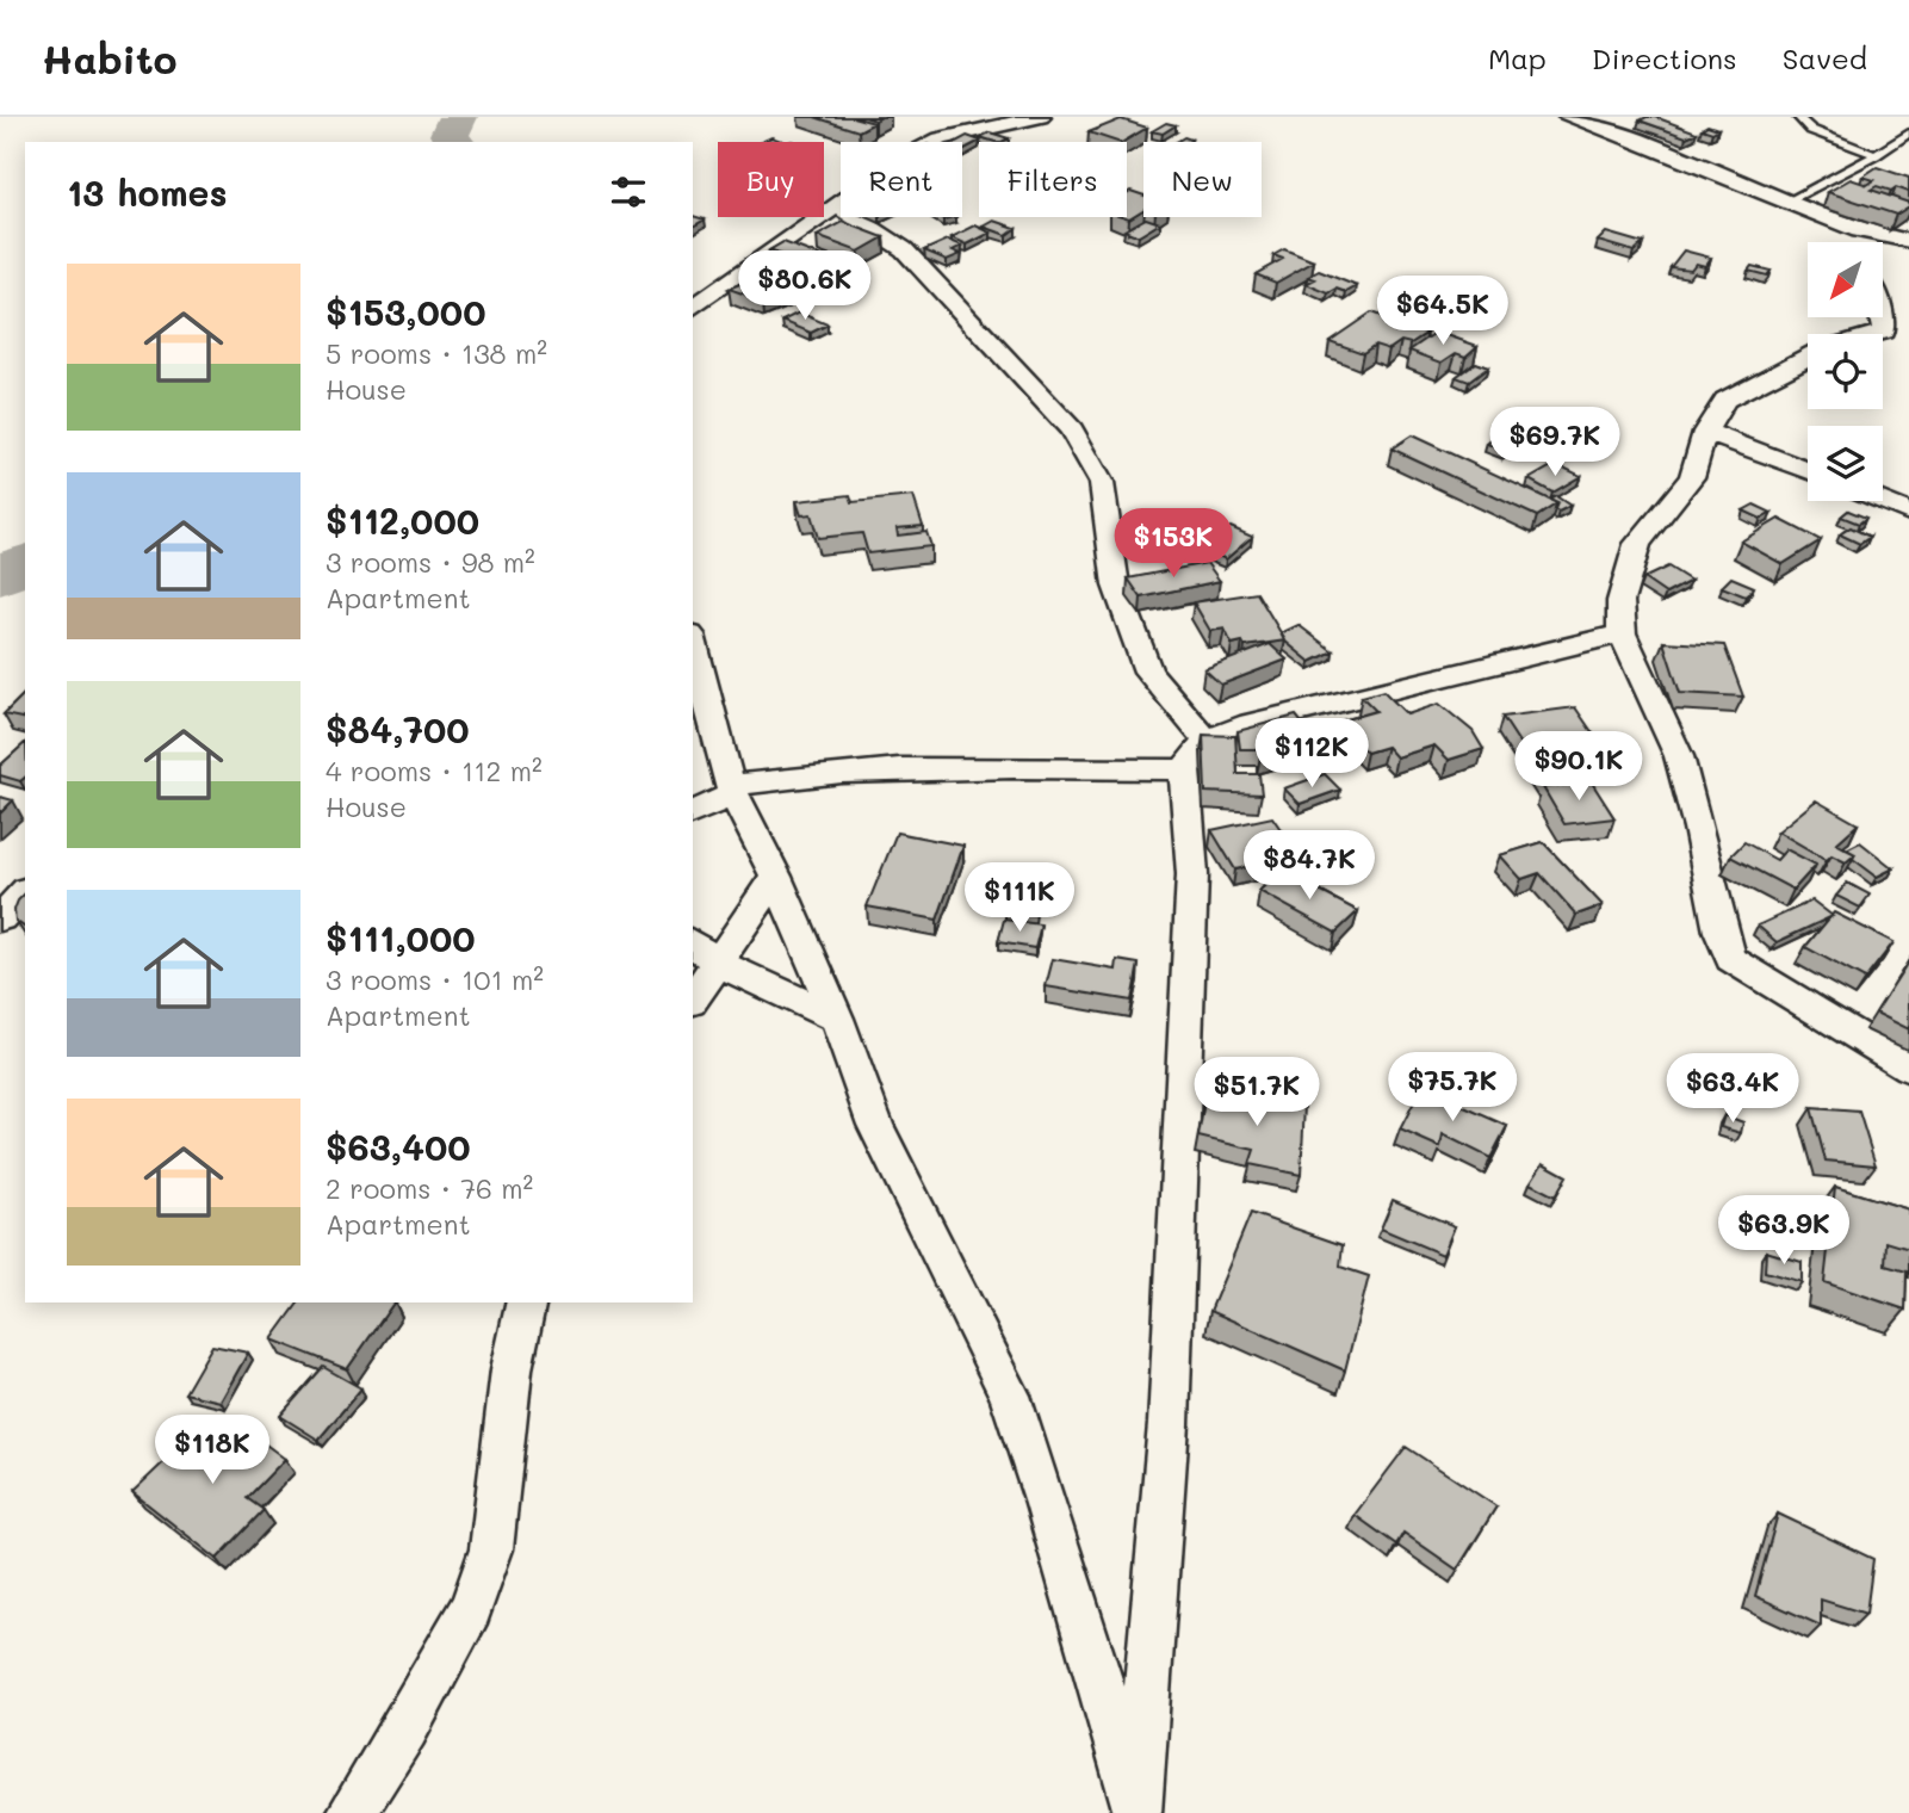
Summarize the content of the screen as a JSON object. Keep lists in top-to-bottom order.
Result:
{
  "north": "bottom left",
  "page": {
    "header": "Habito",
    "nav": ["Map", "Directions", "Saved"],
    "chip": [
      "Buy",
      "Rent",
      "Filters",
      "New"
    ],
    "heading": "13 homes",
    "list": [
      {
        "name": "$153,000",
        "note": "5 rooms · 138 m² · House"
      },
      {
        "name": "$112,000",
        "note": "3 rooms · 98 m² · Apartment"
      },
      {
        "name": "$84,700",
        "note": "4 rooms · 112 m² · House"
      },
      {
        "name": "$111,000",
        "note": "3 rooms · 101 m² · Apartment"
      },
      {
        "name": "$63,400",
        "note": "2 rooms · 76 m² · Apartment"
      }
    ],
    "price": [
      "$80.6K",
      "$64.5K",
      "$69.7K",
      "$153K",
      "$112K",
      "$90.1K",
      "$84.7K",
      "$111K",
      "$75.7K",
      "$63.4K",
      "$51.7K",
      "$63.9K",
      "$118K"
    ]
  }
}
